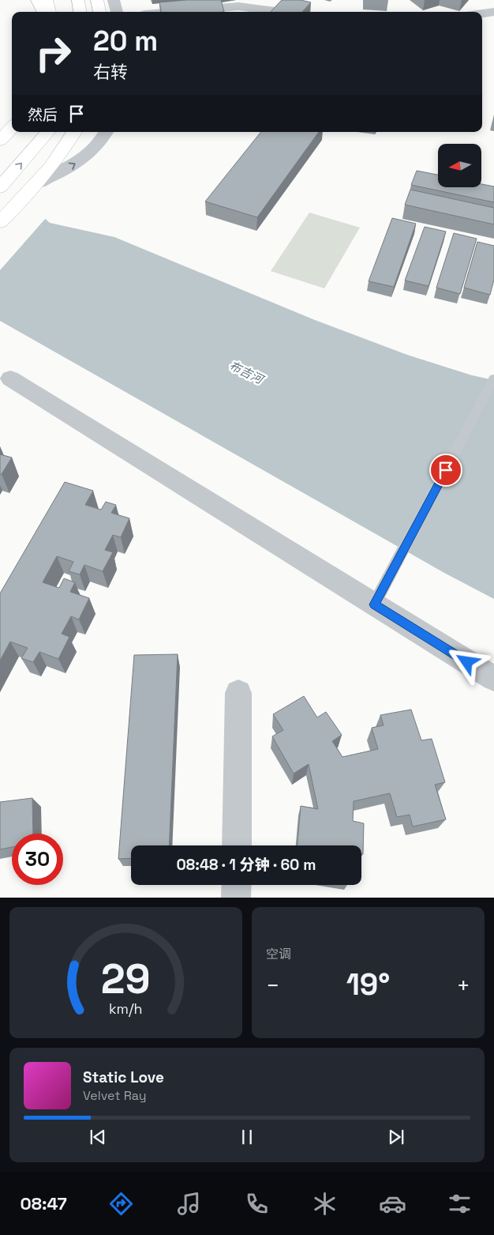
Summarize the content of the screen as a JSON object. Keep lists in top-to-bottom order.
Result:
{
  "water": ["布吉河"],
  "north": "left",
  "page": {
    "turn": ["20 m", "右转"],
    "then": "然后",
    "limit": "30",
    "trip": "08:48 · 1 分钟 · 60 m",
    "tile": "空调",
    "heat": ["−", "19°", "+"],
    "song": ["Static Love", "Velvet Ray"],
    "tabs": "08:47",
    "gauge": ["29", "km/h"]
  }
}
